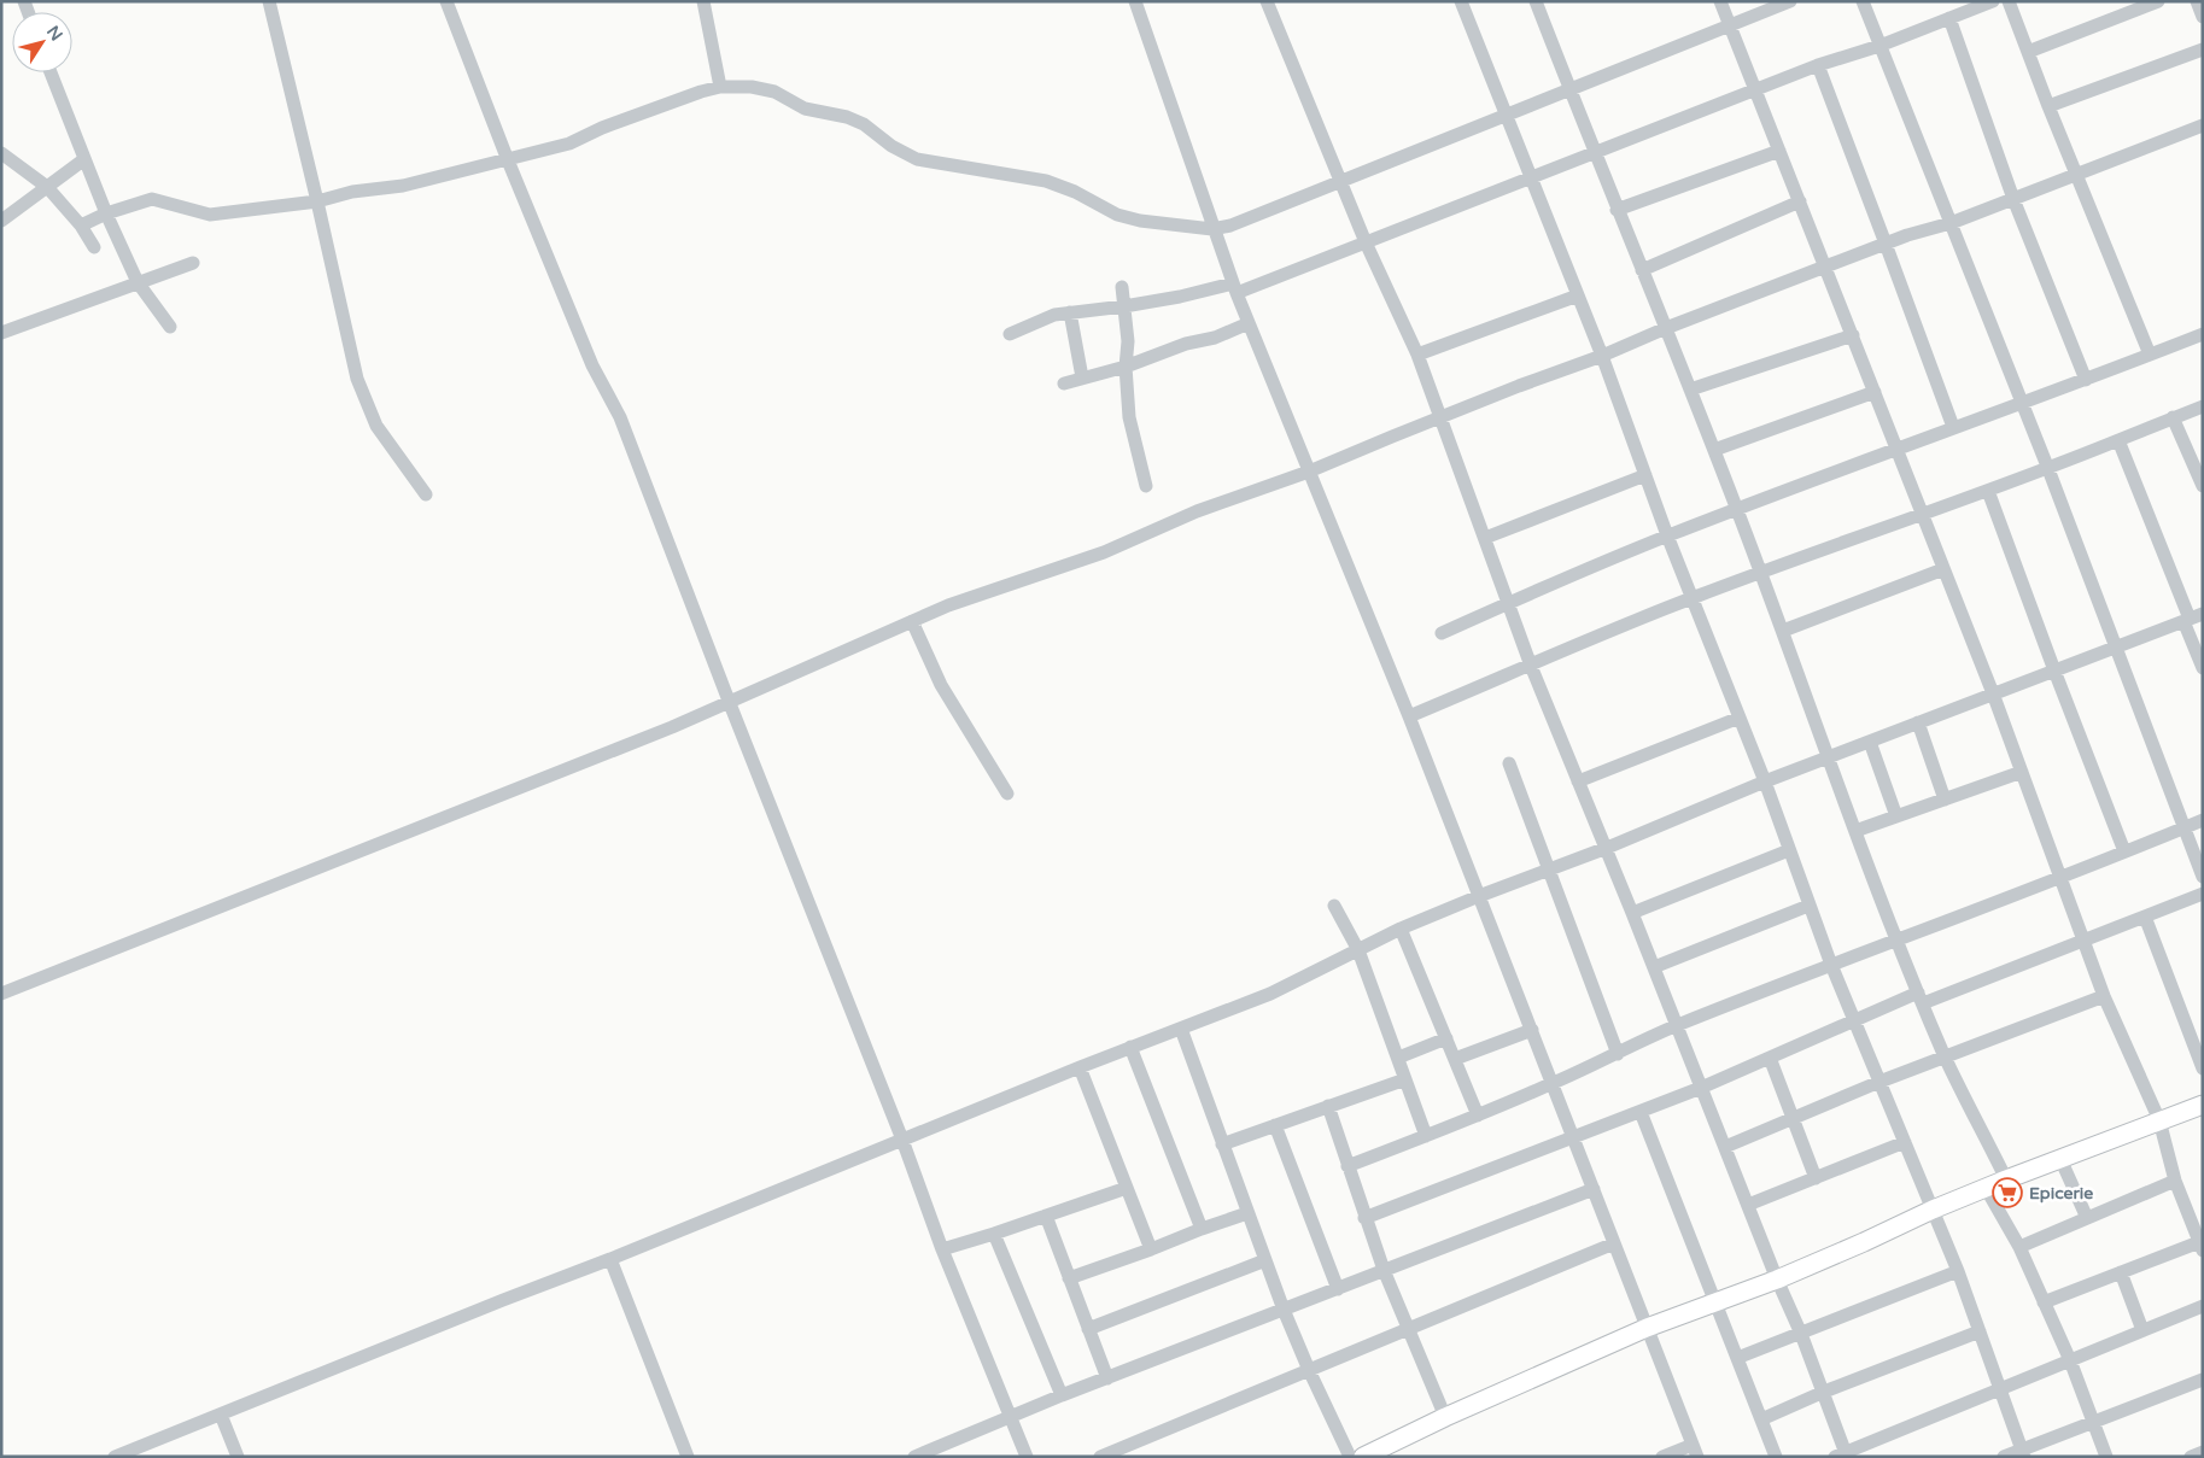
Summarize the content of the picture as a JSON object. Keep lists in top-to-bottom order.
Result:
{
  "places": {
    "supermarket": ["Epicerie"]
  },
  "north": "top right"
}
